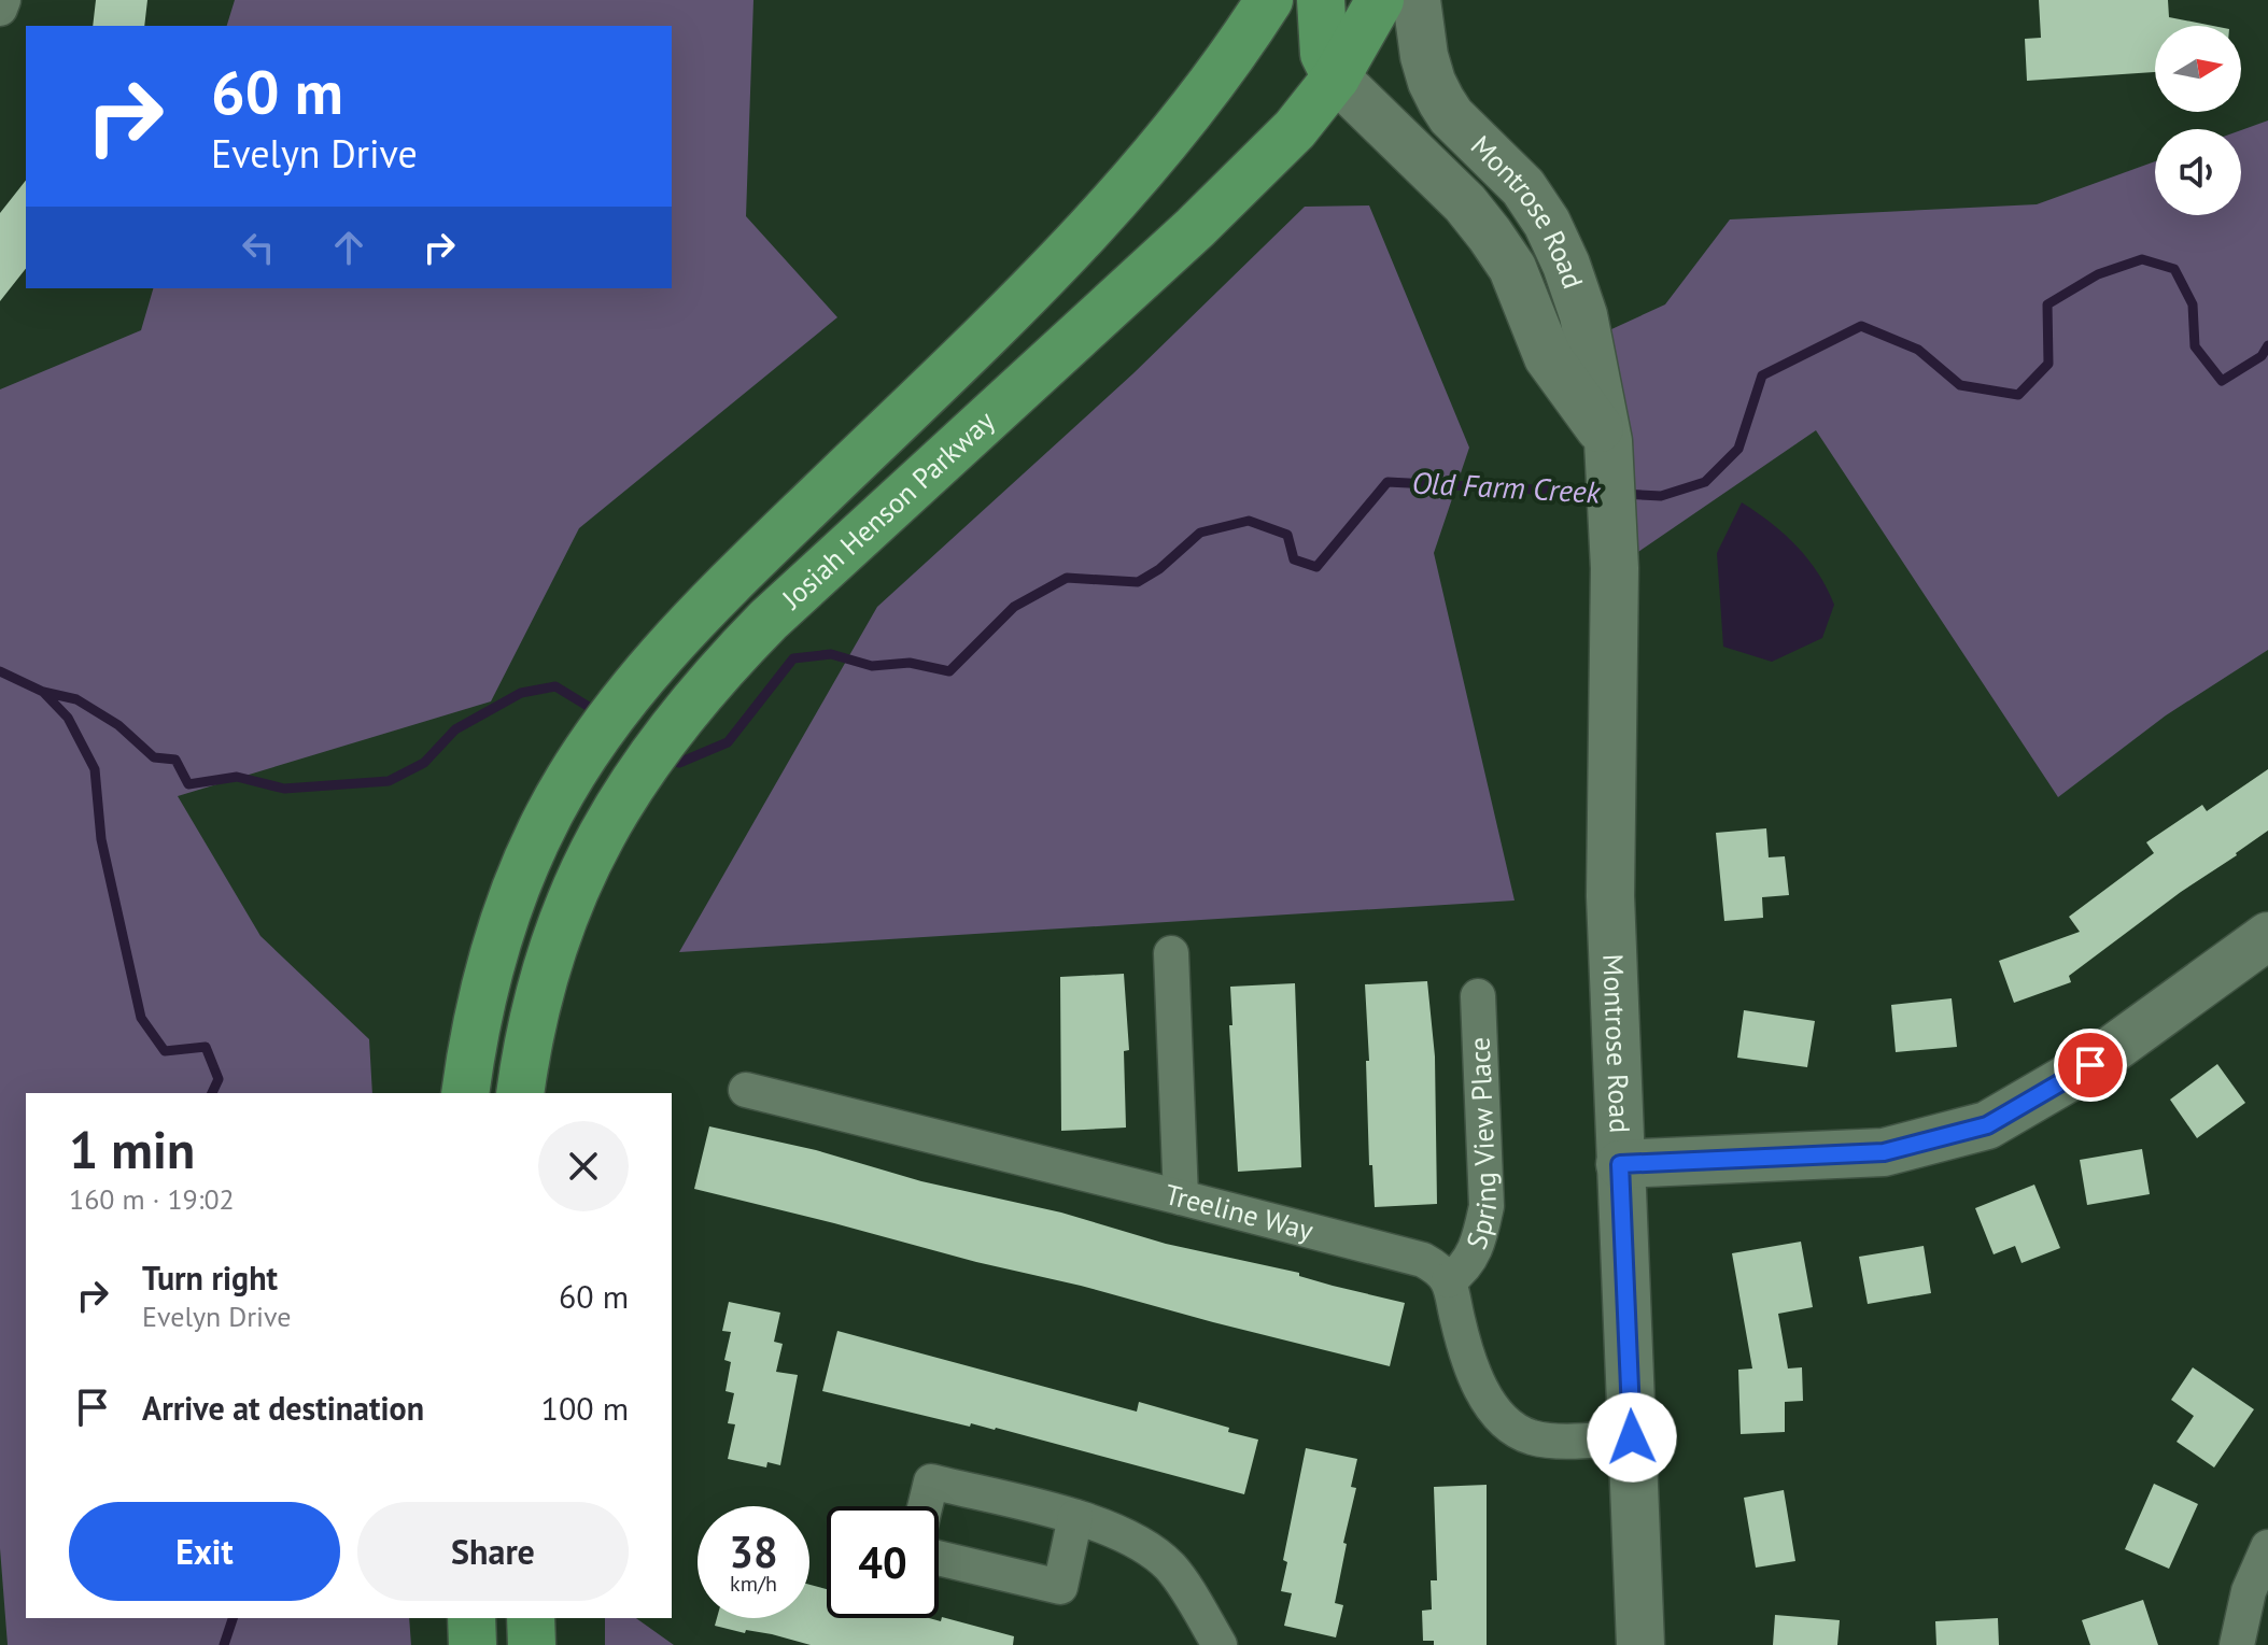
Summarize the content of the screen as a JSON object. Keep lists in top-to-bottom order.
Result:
{
  "streets": {
    "main road": ["Josiah Henson Parkway"],
    "street": ["Montrose Road", "Spring View Place", "Treeline Way"]
  },
  "crossings": [
    ["Montrose Road", "Josiah Henson Parkway"],
    ["Spring View Place", "Treeline Way"]
  ],
  "water": ["Old Farm Creek"],
  "north": "right",
  "page": {
    "turn": ["60 m", "Evelyn Drive"],
    "heading": ["1 min", "160 m · 19:02"],
    "list": [
      {
        "name": "Turn right",
        "note": "Evelyn Drive",
        "value": "60 m"
      },
      {
        "name": "Arrive at destination",
        "value": "100 m"
      }
    ],
    "buttons": ["Exit", "Share"],
    "speed": "38 km/h",
    "limit": "40"
  }
}
